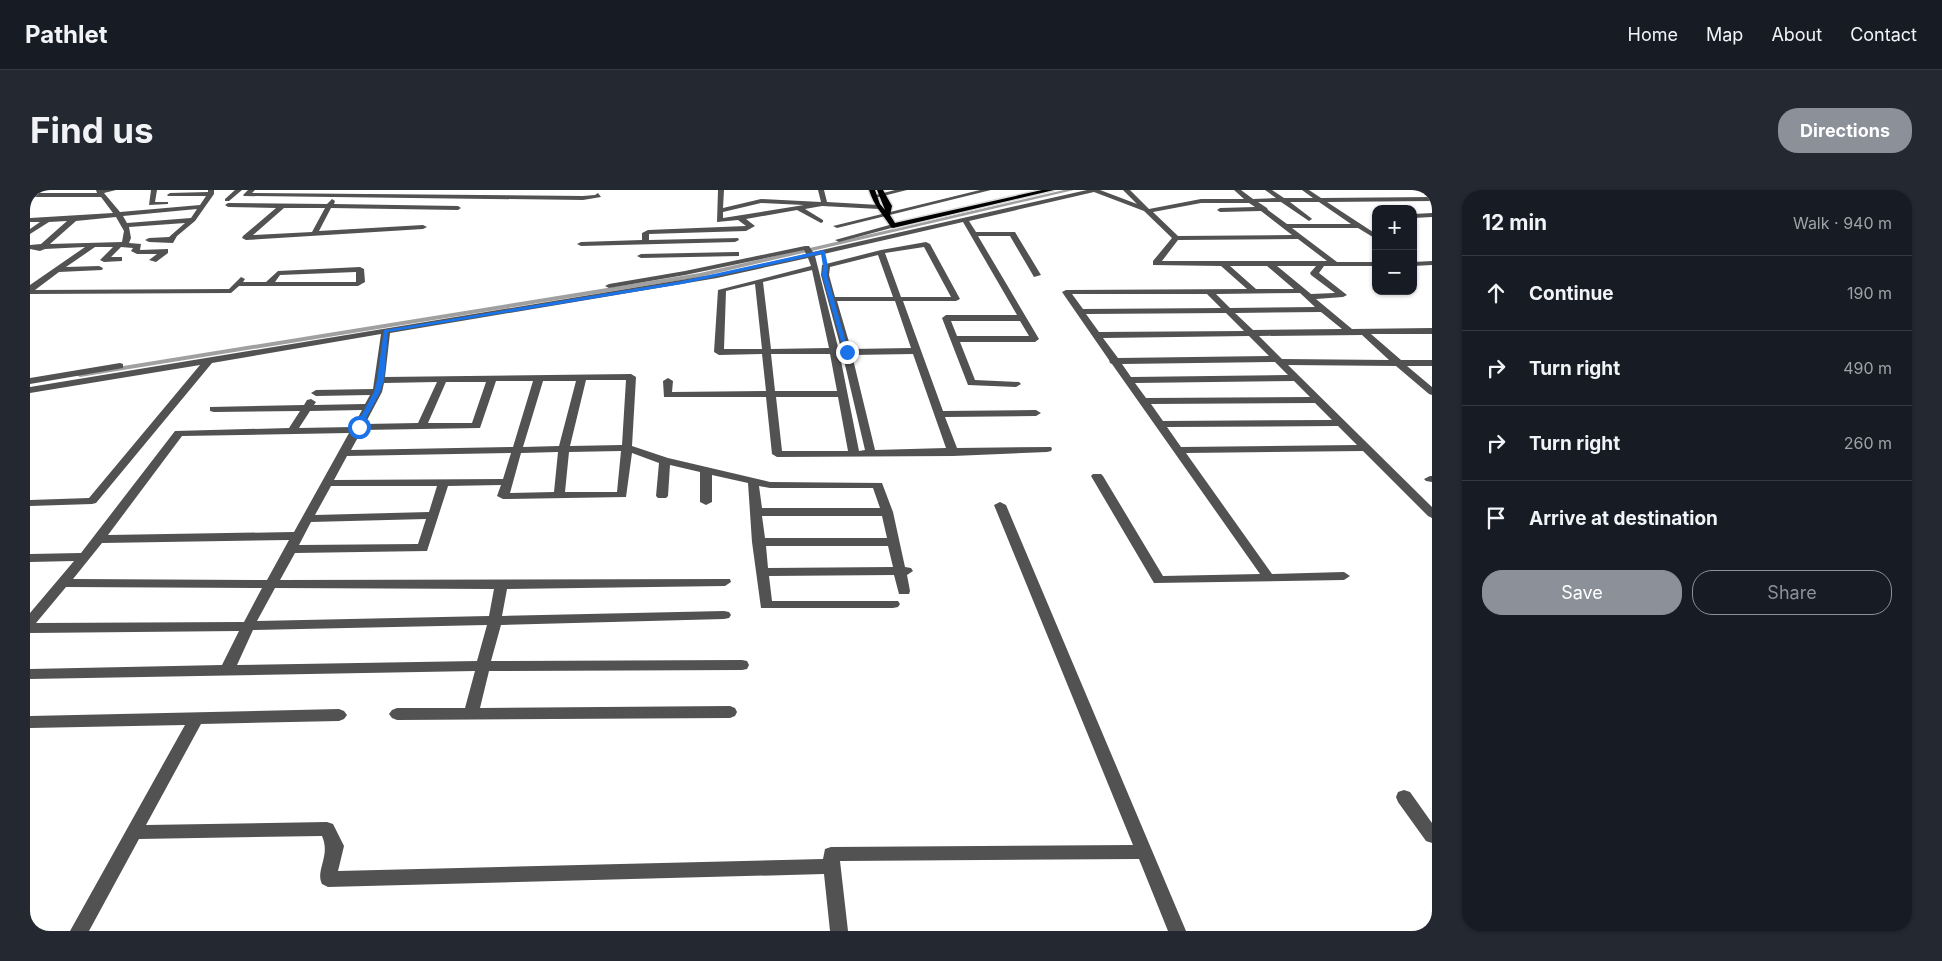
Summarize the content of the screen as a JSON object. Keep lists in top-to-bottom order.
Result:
{
  "page": {
    "header": "Pathlet",
    "nav": [
      "Home",
      "Map",
      "About",
      "Contact"
    ],
    "buttons": [
      "Directions",
      ["Save", "Share"]
    ],
    "title": "Find us",
    "heading": ["12 min", "Walk · 940 m"],
    "map_buttons": ["+", "−"],
    "list": [
      ["Continue", "190 m"],
      ["Turn right", "490 m"],
      ["Turn right", "260 m"],
      "Arrive at destination"
    ]
  }
}
